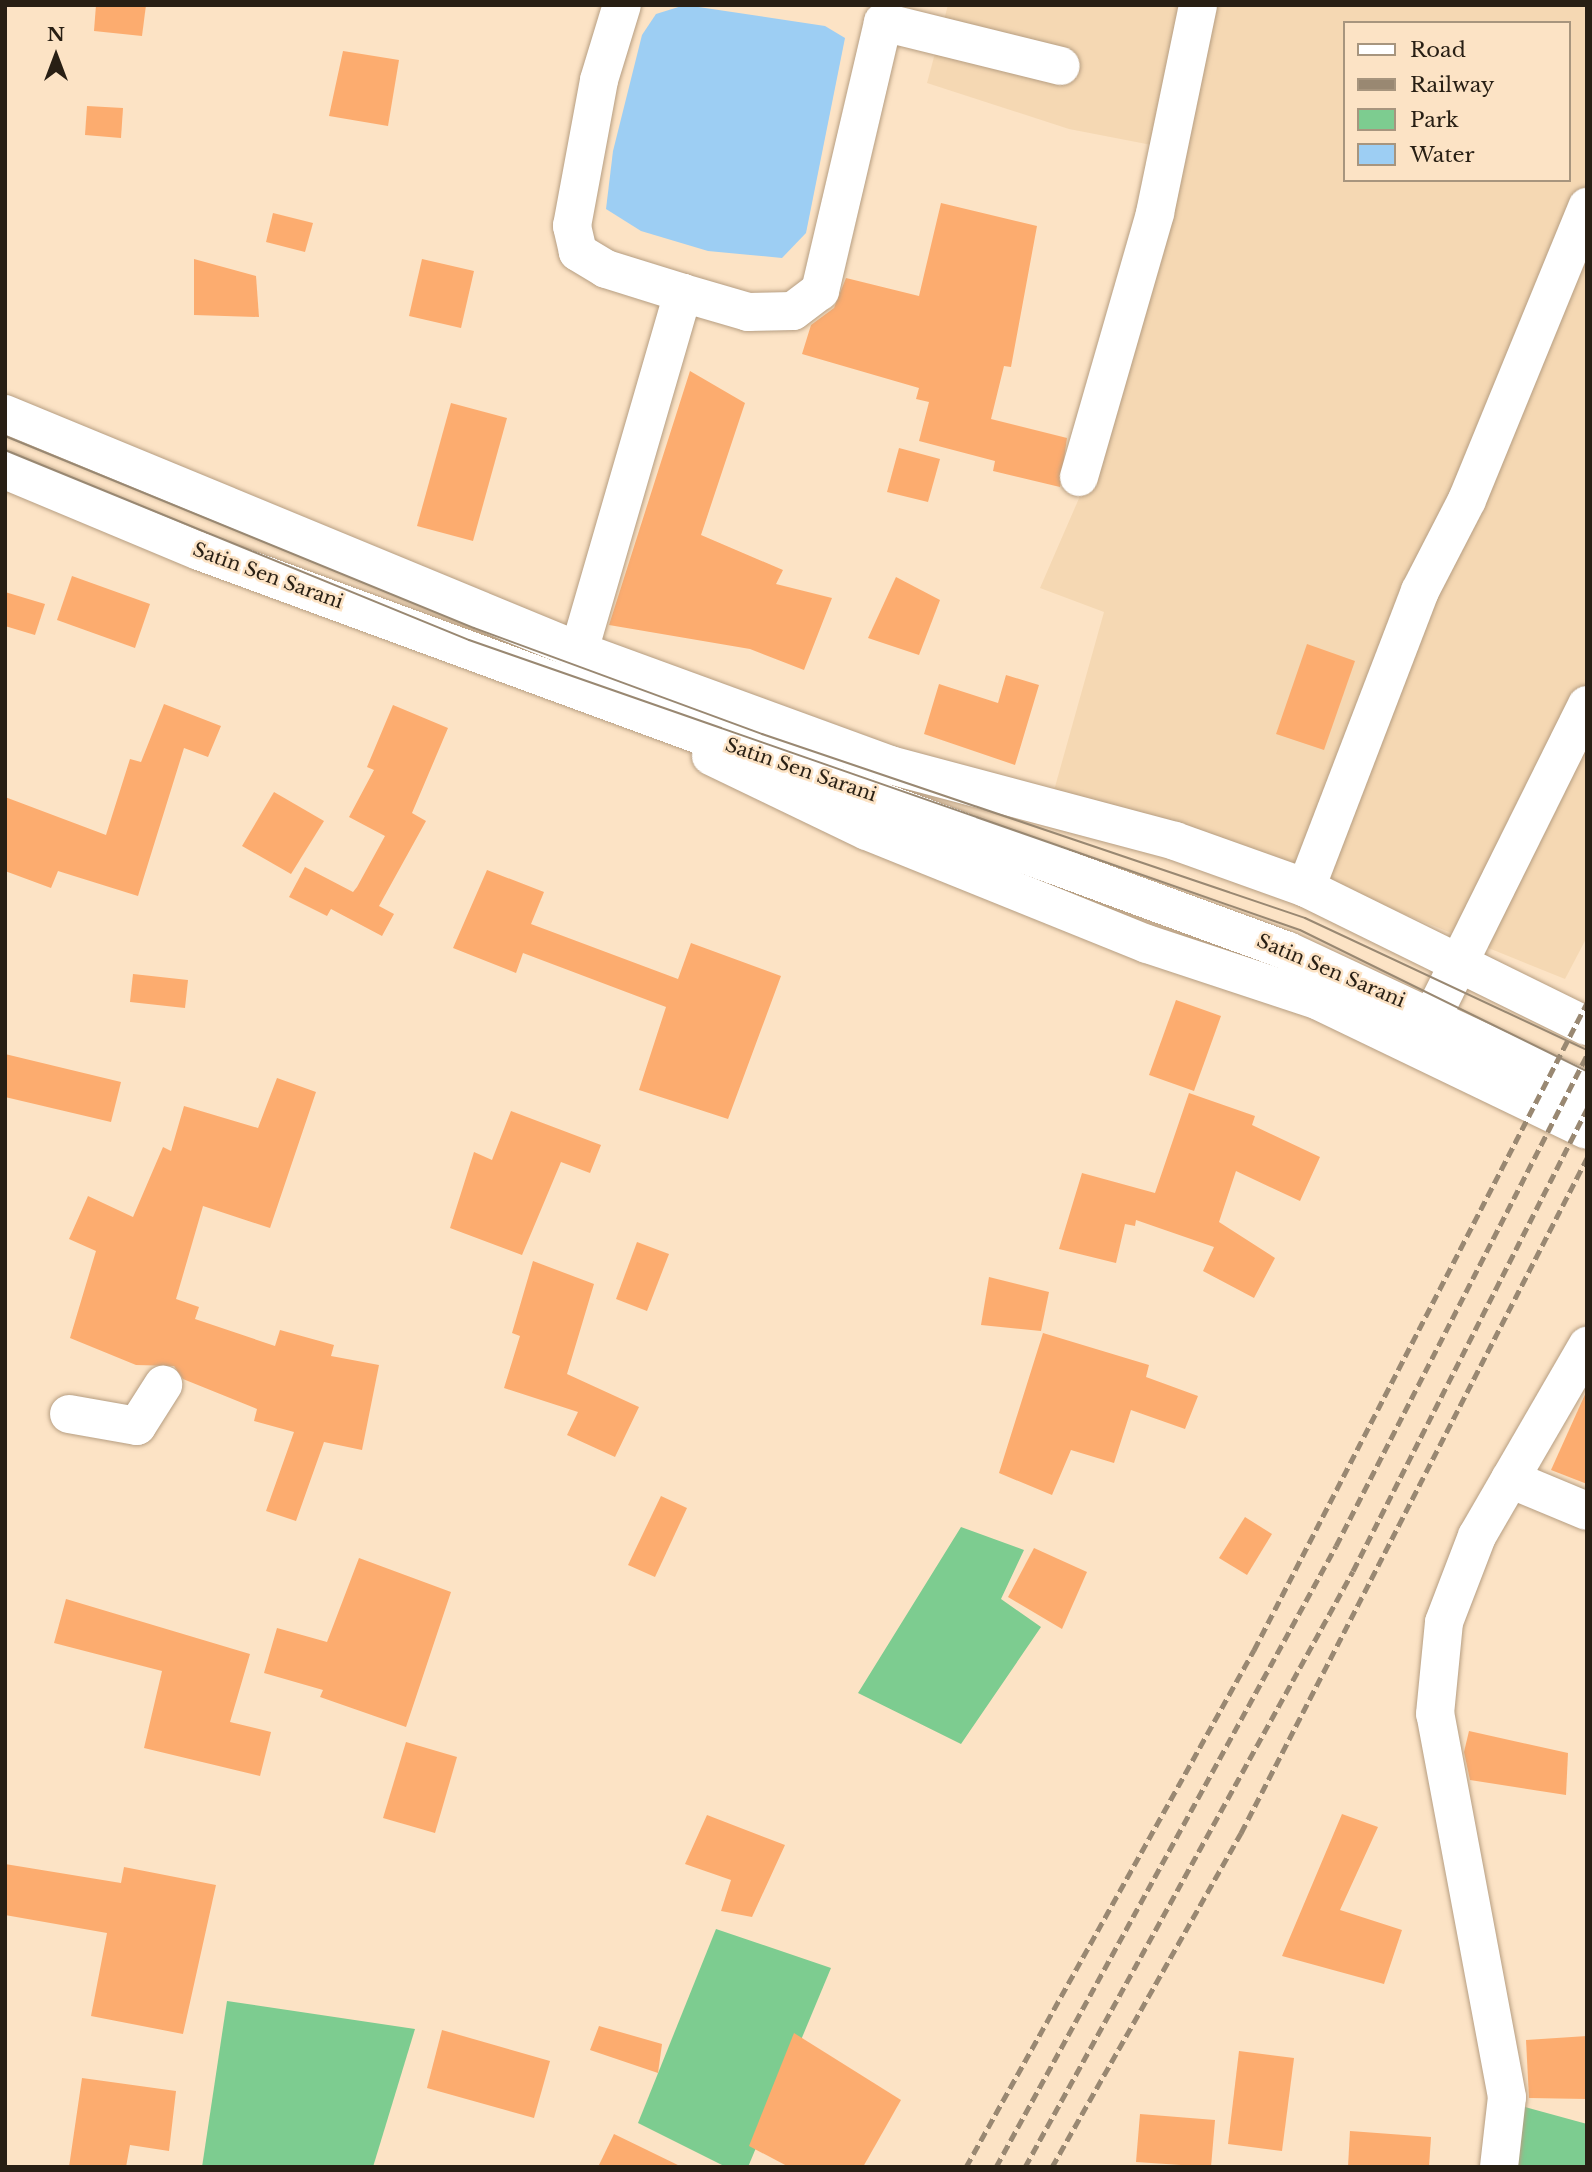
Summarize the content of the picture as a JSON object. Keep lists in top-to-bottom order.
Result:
{
  "streets": {
    "street": ["Satin Sen Sarani"]
  },
  "legend": [
    "Road",
    "Railway",
    "Park",
    "Water"
  ],
  "north": "top"
}
